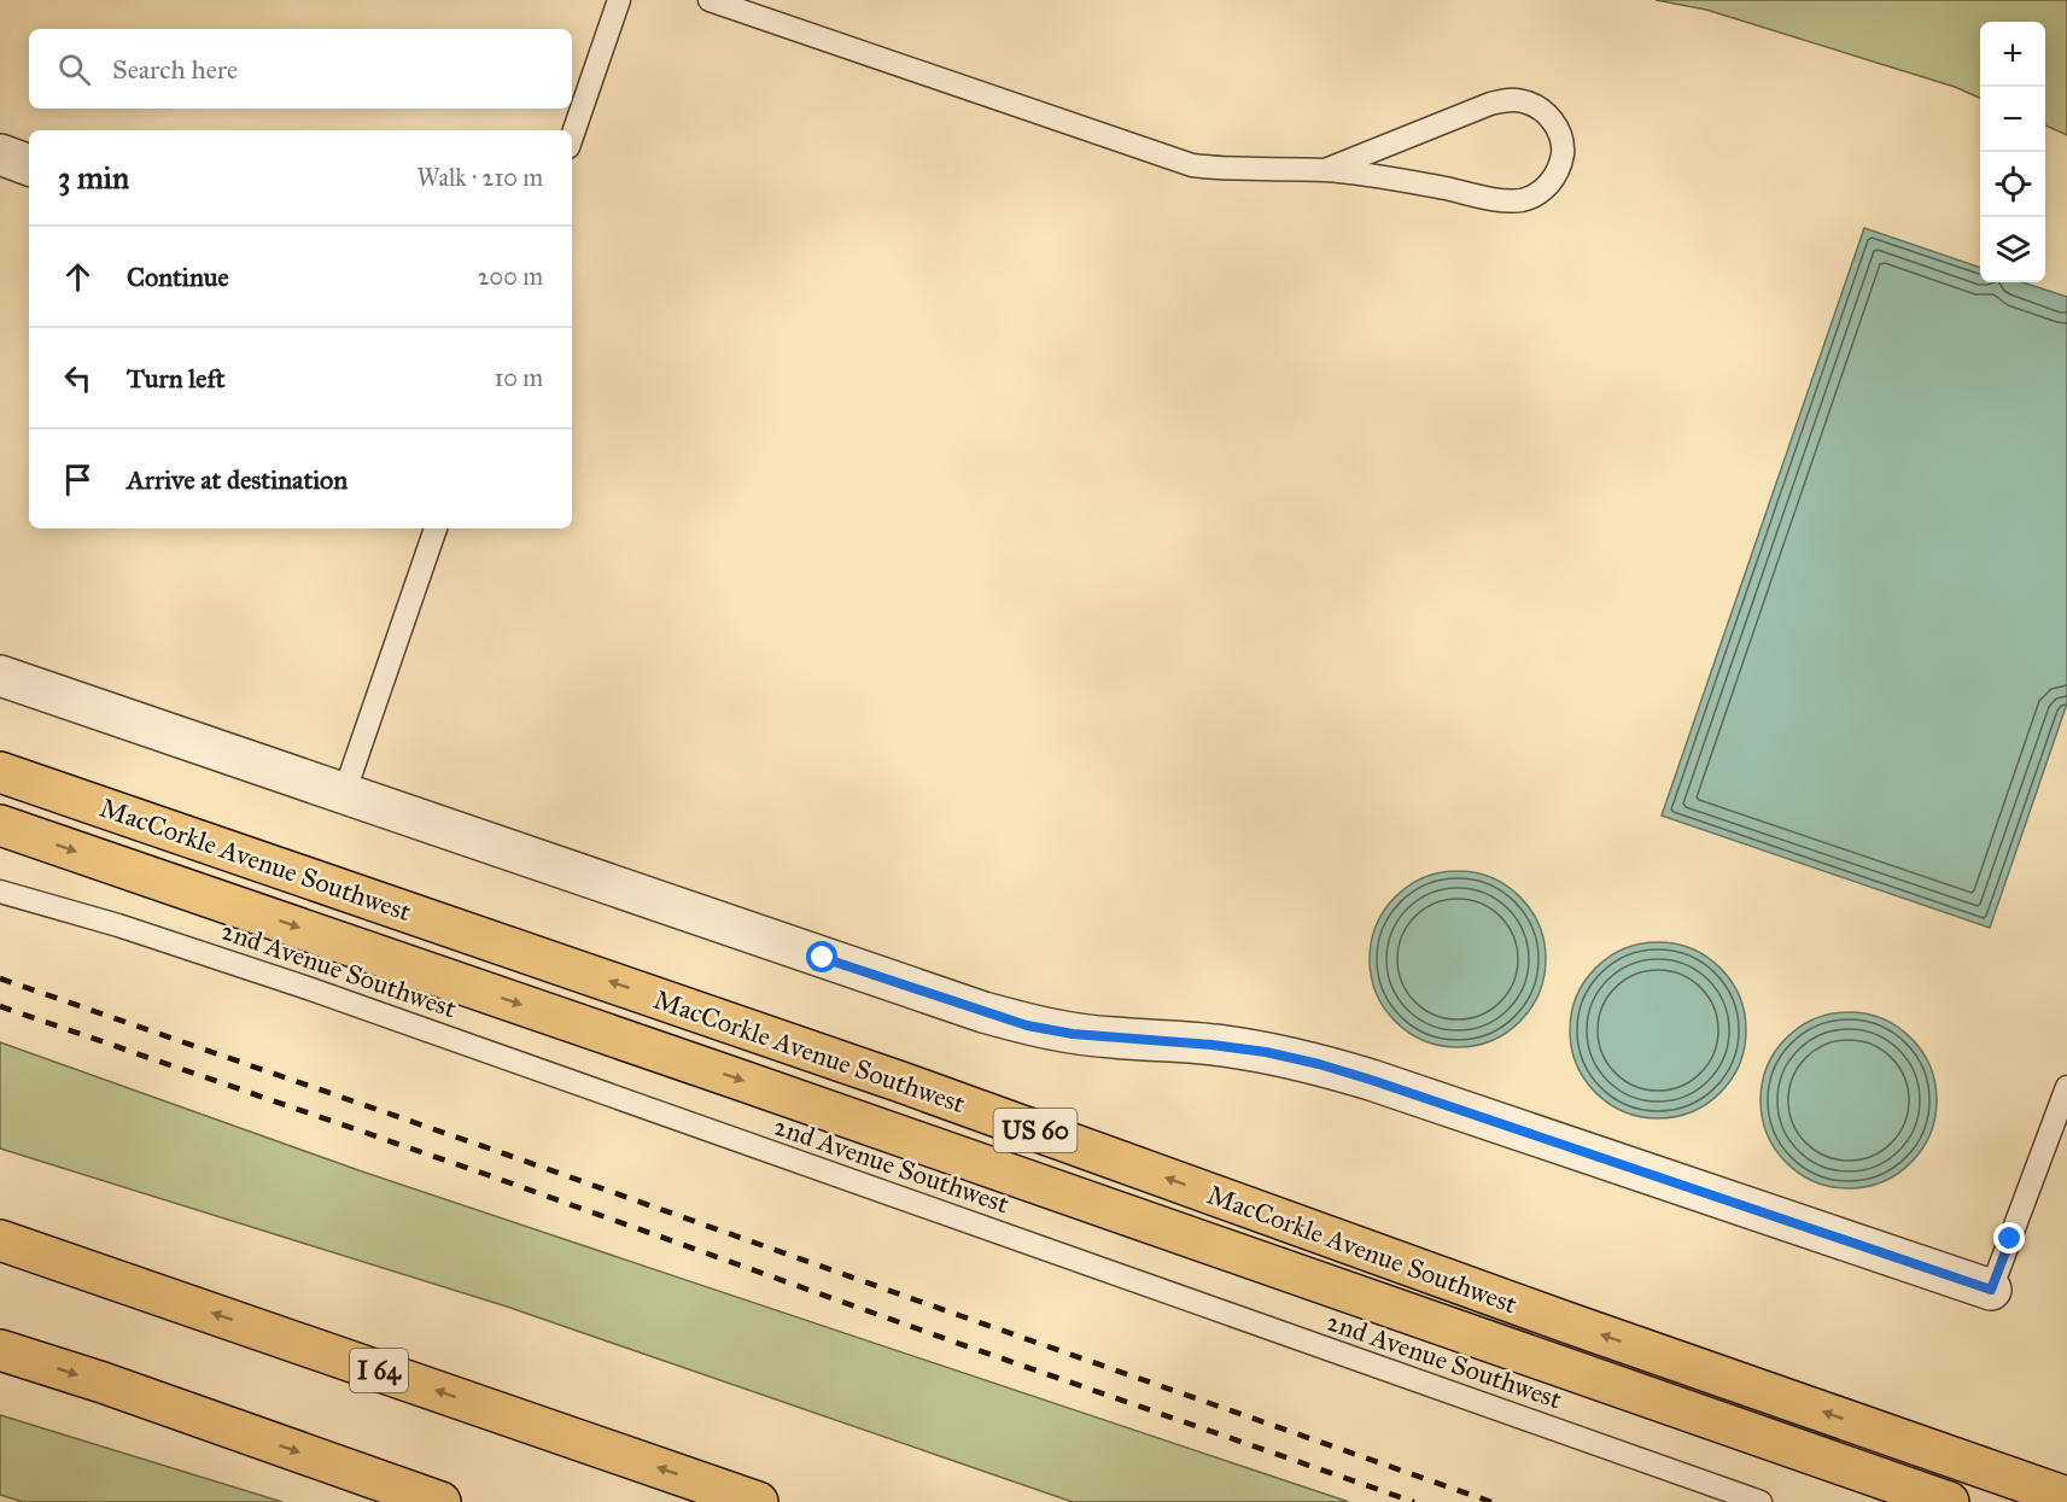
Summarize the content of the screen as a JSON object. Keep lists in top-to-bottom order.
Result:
{
  "streets": {
    "main road": ["MacCorkle Avenue Southwest", "US 60", "I 64"],
    "lane": ["2nd Avenue Southwest"]
  },
  "page": {
    "map_buttons": ["+", "−"],
    "search": "Search here",
    "heading": ["3 min", "Walk · 210 m"],
    "list": [
      ["Continue", "200 m"],
      ["Turn left", "10 m"],
      "Arrive at destination"
    ]
  }
}
